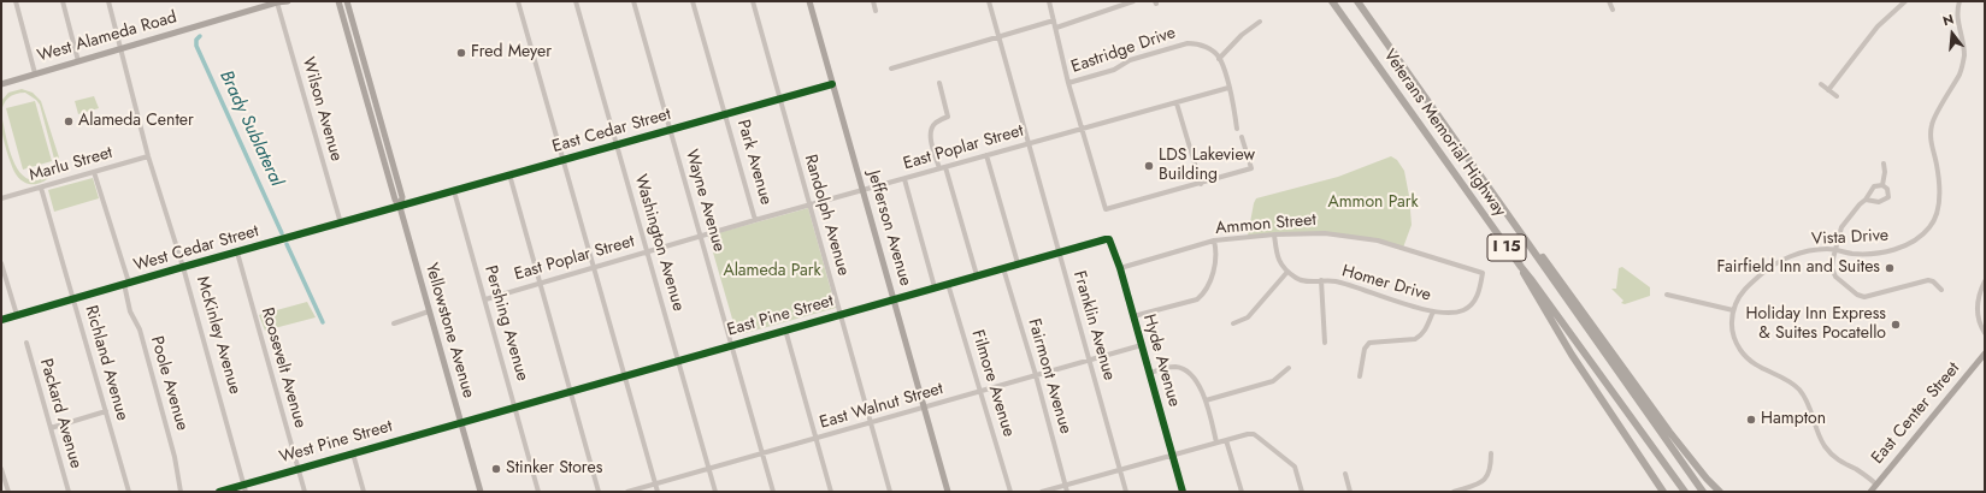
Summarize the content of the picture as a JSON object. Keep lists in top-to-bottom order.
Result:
{
  "streets": {
    "highway": ["Veterans Memorial Highway", "I 15"],
    "main road": [
      "West Alameda Road",
      "Jefferson Avenue",
      "Yellowstone Avenue",
      "East Center Street"
    ],
    "street": [
      "Eastridge Drive",
      "Wilson Avenue",
      "East Cedar Street",
      "East Poplar Street",
      "Park Avenue",
      "Marlu Street",
      "Wayne Avenue",
      "Randolph Avenue",
      "Ammon Street",
      "Vista Drive",
      "Washington Avenue",
      "West Cedar Street",
      "Homer Drive",
      "East Pine Street",
      "Pershing Avenue",
      "Franklin Avenue",
      "McKinley Avenue",
      "Hyde Avenue",
      "Richland Avenue",
      "Roosevelt Avenue",
      "Fairmont Avenue",
      "Poole Avenue",
      "Filmore Avenue",
      "East Walnut Street",
      "Packard Avenue",
      "West Pine Street"
    ]
  },
  "crossings": [
    ["West Alameda Road", "Wilson Avenue"],
    ["West Alameda Road", "McKinley Avenue"],
    ["Wilson Avenue", "West Cedar Street"],
    ["East Cedar Street", "Park Avenue"],
    ["East Cedar Street", "Wayne Avenue"],
    ["East Cedar Street", "Randolph Avenue"],
    ["East Cedar Street", "Jefferson Avenue"],
    ["East Cedar Street", "Washington Avenue"],
    ["East Cedar Street", "West Cedar Street"],
    ["East Cedar Street", "Pershing Avenue"],
    ["East Cedar Street", "Yellowstone Avenue"],
    ["East Poplar Street", "Park Avenue"],
    ["East Poplar Street", "Wayne Avenue"],
    ["East Poplar Street", "Randolph Avenue"],
    ["East Poplar Street", "Jefferson Avenue"],
    ["East Poplar Street", "Washington Avenue"],
    ["East Poplar Street", "Pershing Avenue"],
    ["East Poplar Street", "Franklin Avenue"],
    ["Marlu Street", "McKinley Avenue"],
    ["Marlu Street", "Richland Avenue"],
    ["Marlu Street", "Poole Avenue"],
    ["Wayne Avenue", "East Pine Street"],
    ["Wayne Avenue", "East Walnut Street"],
    ["Randolph Avenue", "East Pine Street"],
    ["Randolph Avenue", "East Walnut Street"],
    ["Ammon Street", "Homer Drive"],
    ["Ammon Street", "Hyde Avenue"],
    ["Jefferson Avenue", "East Pine Street"],
    ["Jefferson Avenue", "East Walnut Street"],
    ["Vista Drive", "East Center Street"],
    ["Washington Avenue", "East Pine Street"],
    ["Washington Avenue", "East Walnut Street"],
    ["West Cedar Street", "Yellowstone Avenue"],
    ["West Cedar Street", "McKinley Avenue"],
    ["West Cedar Street", "Richland Avenue"],
    ["West Cedar Street", "Roosevelt Avenue"],
    ["West Cedar Street", "Poole Avenue"],
    ["East Pine Street", "Pershing Avenue"],
    ["East Pine Street", "Franklin Avenue"],
    ["East Pine Street", "Yellowstone Avenue"],
    ["East Pine Street", "Hyde Avenue"],
    ["East Pine Street", "Fairmont Avenue"],
    ["East Pine Street", "Filmore Avenue"],
    ["East Pine Street", "West Pine Street"],
    ["Franklin Avenue", "East Walnut Street"],
    ["Yellowstone Avenue", "West Pine Street"],
    ["McKinley Avenue", "West Pine Street"],
    ["Hyde Avenue", "East Walnut Street"],
    ["Roosevelt Avenue", "West Pine Street"],
    ["Fairmont Avenue", "East Walnut Street"],
    ["Filmore Avenue", "East Walnut Street"]
  ],
  "water": ["Brady Sublateral"],
  "parks": ["Ammon Park", "Alameda Park"],
  "places": [
    "Fred Meyer",
    "Alameda Center",
    "LDS Lakeview Building",
    "Fairfield Inn and Suites",
    "Holiday Inn Express & Suites Pocatello",
    "Hampton",
    "Stinker Stores"
  ],
  "north": "top"
}
